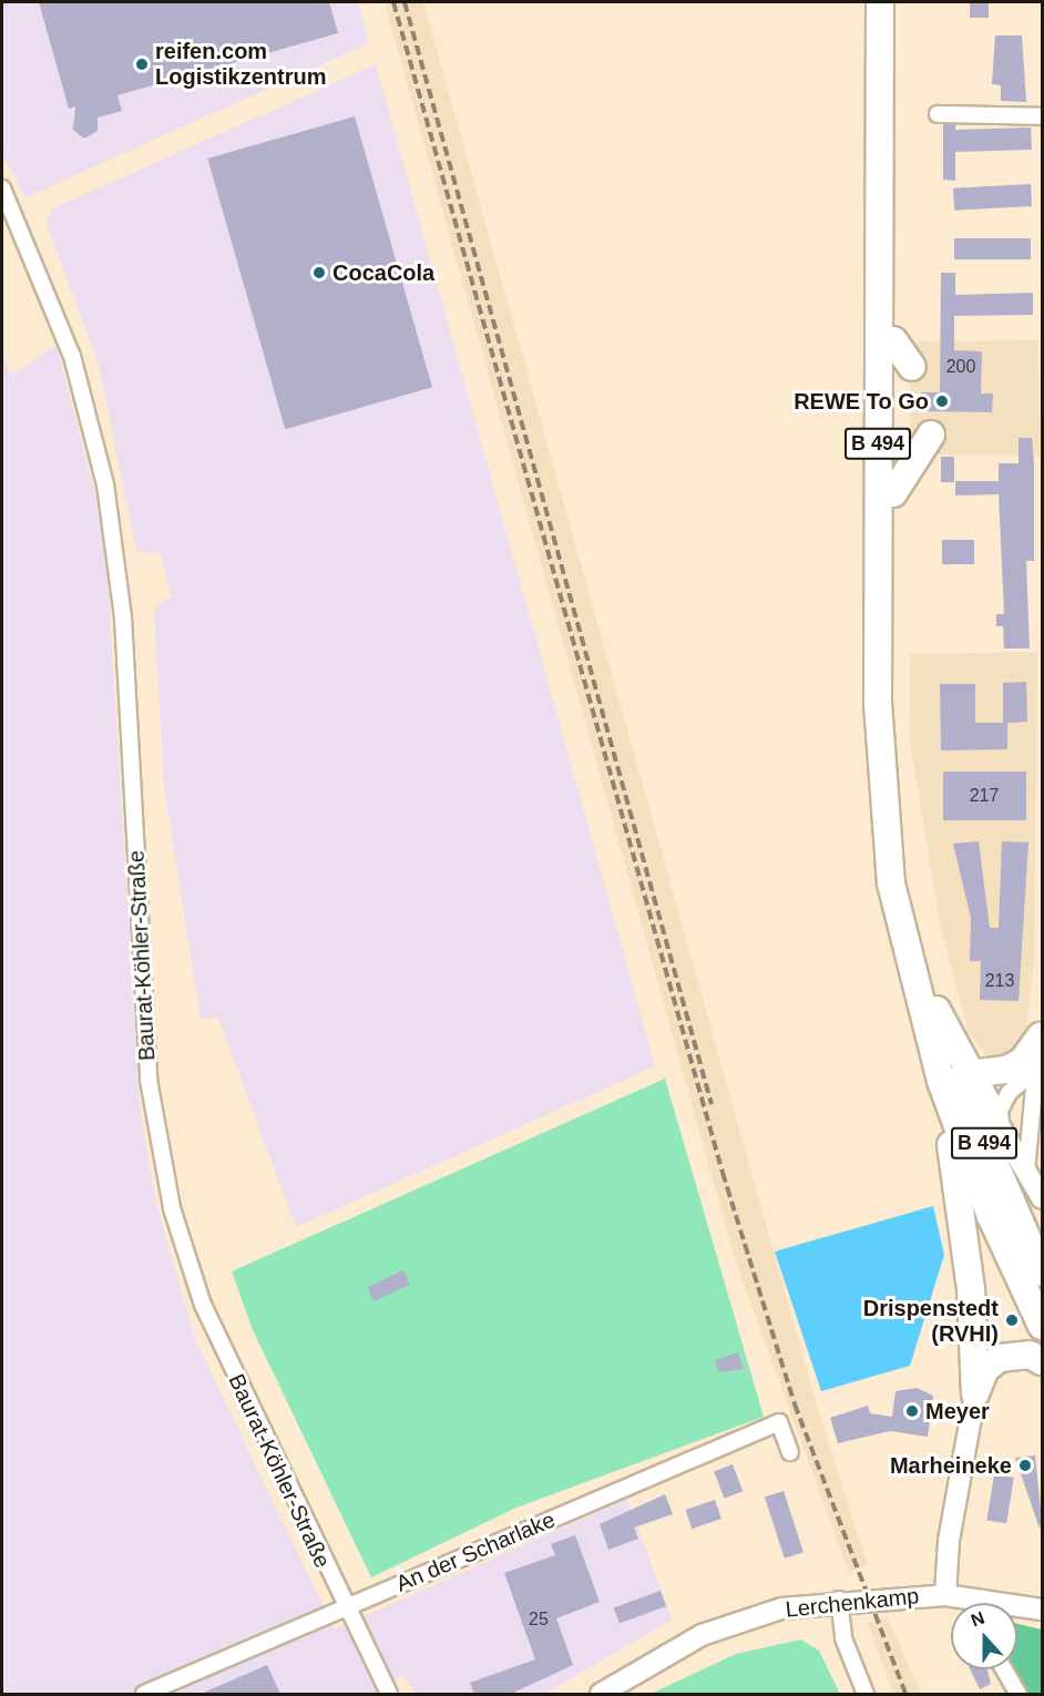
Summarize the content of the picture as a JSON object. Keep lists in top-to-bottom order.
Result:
{
  "streets": {
    "highway": ["B 494"],
    "street": ["Baurat-Köhler-Straße", "An der Scharlake", "Lerchenkamp"]
  },
  "crossings": [
    ["Baurat-Köhler-Straße", "An der Scharlake"]
  ],
  "places": [
    "reifen.com Logistikzentrum",
    "CocaCola",
    "REWE To Go",
    "Drispenstedt (RVHI)",
    "Meyer",
    "Marheineke"
  ],
  "house_numbers": [
    "200",
    "217",
    "213",
    "25"
  ],
  "north": "top"
}
